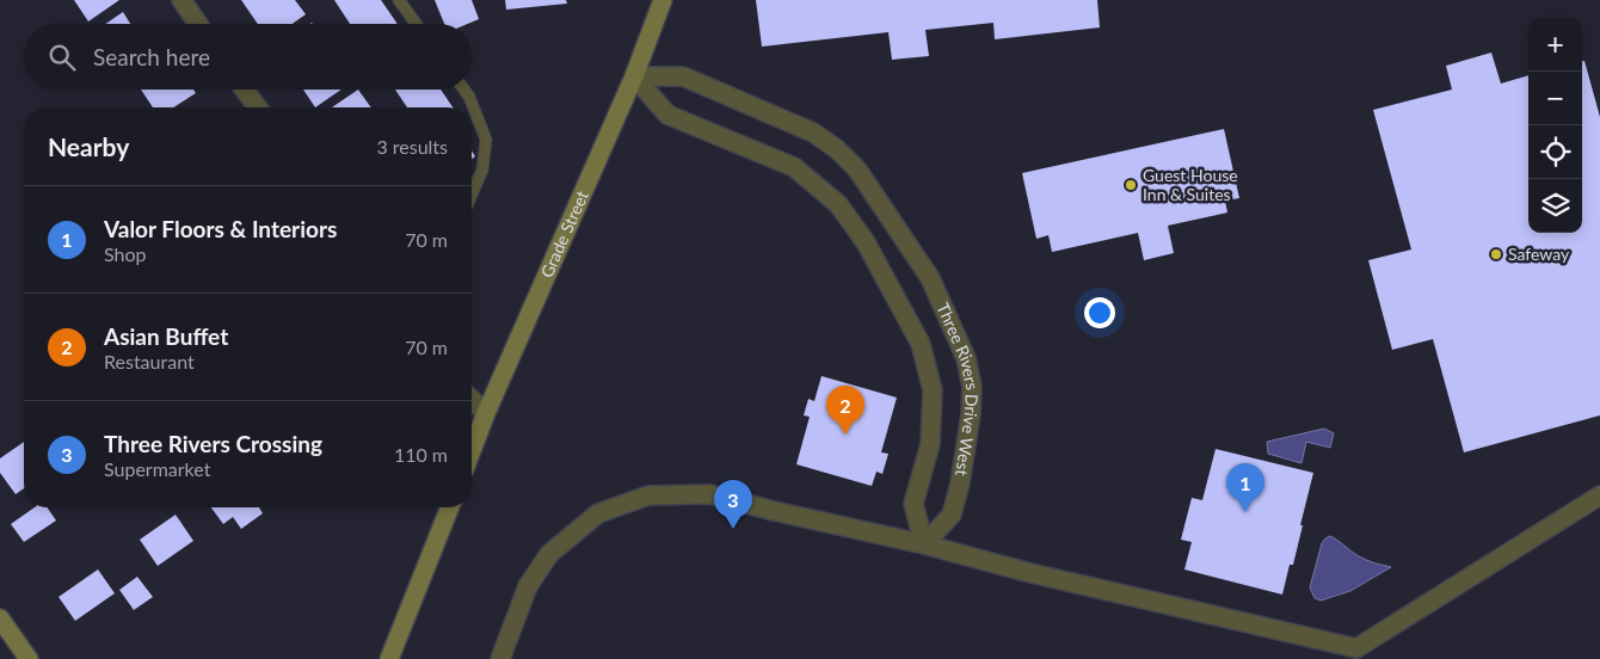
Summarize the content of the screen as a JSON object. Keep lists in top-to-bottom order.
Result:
{
  "streets": {
    "main road": ["Grade Street"],
    "street": ["Three Rivers Drive West"]
  },
  "crossings": [
    ["Grade Street", "Three Rivers Drive West"]
  ],
  "places": ["Guest House Inn & Suites", "Safeway"],
  "page": {
    "map_buttons": ["+", "−"],
    "search": "Search here",
    "heading": ["Nearby", "3 results"],
    "list": [
      {
        "mark": "1",
        "name": "Valor Floors & Interiors",
        "note": "Shop",
        "value": "70 m"
      },
      {
        "mark": "2",
        "name": "Asian Buffet",
        "note": "Restaurant",
        "value": "70 m"
      },
      {
        "mark": "3",
        "name": "Three Rivers Crossing",
        "note": "Supermarket",
        "value": "110 m"
      }
    ],
    "pins": ["2", "1", "3"]
  }
}
